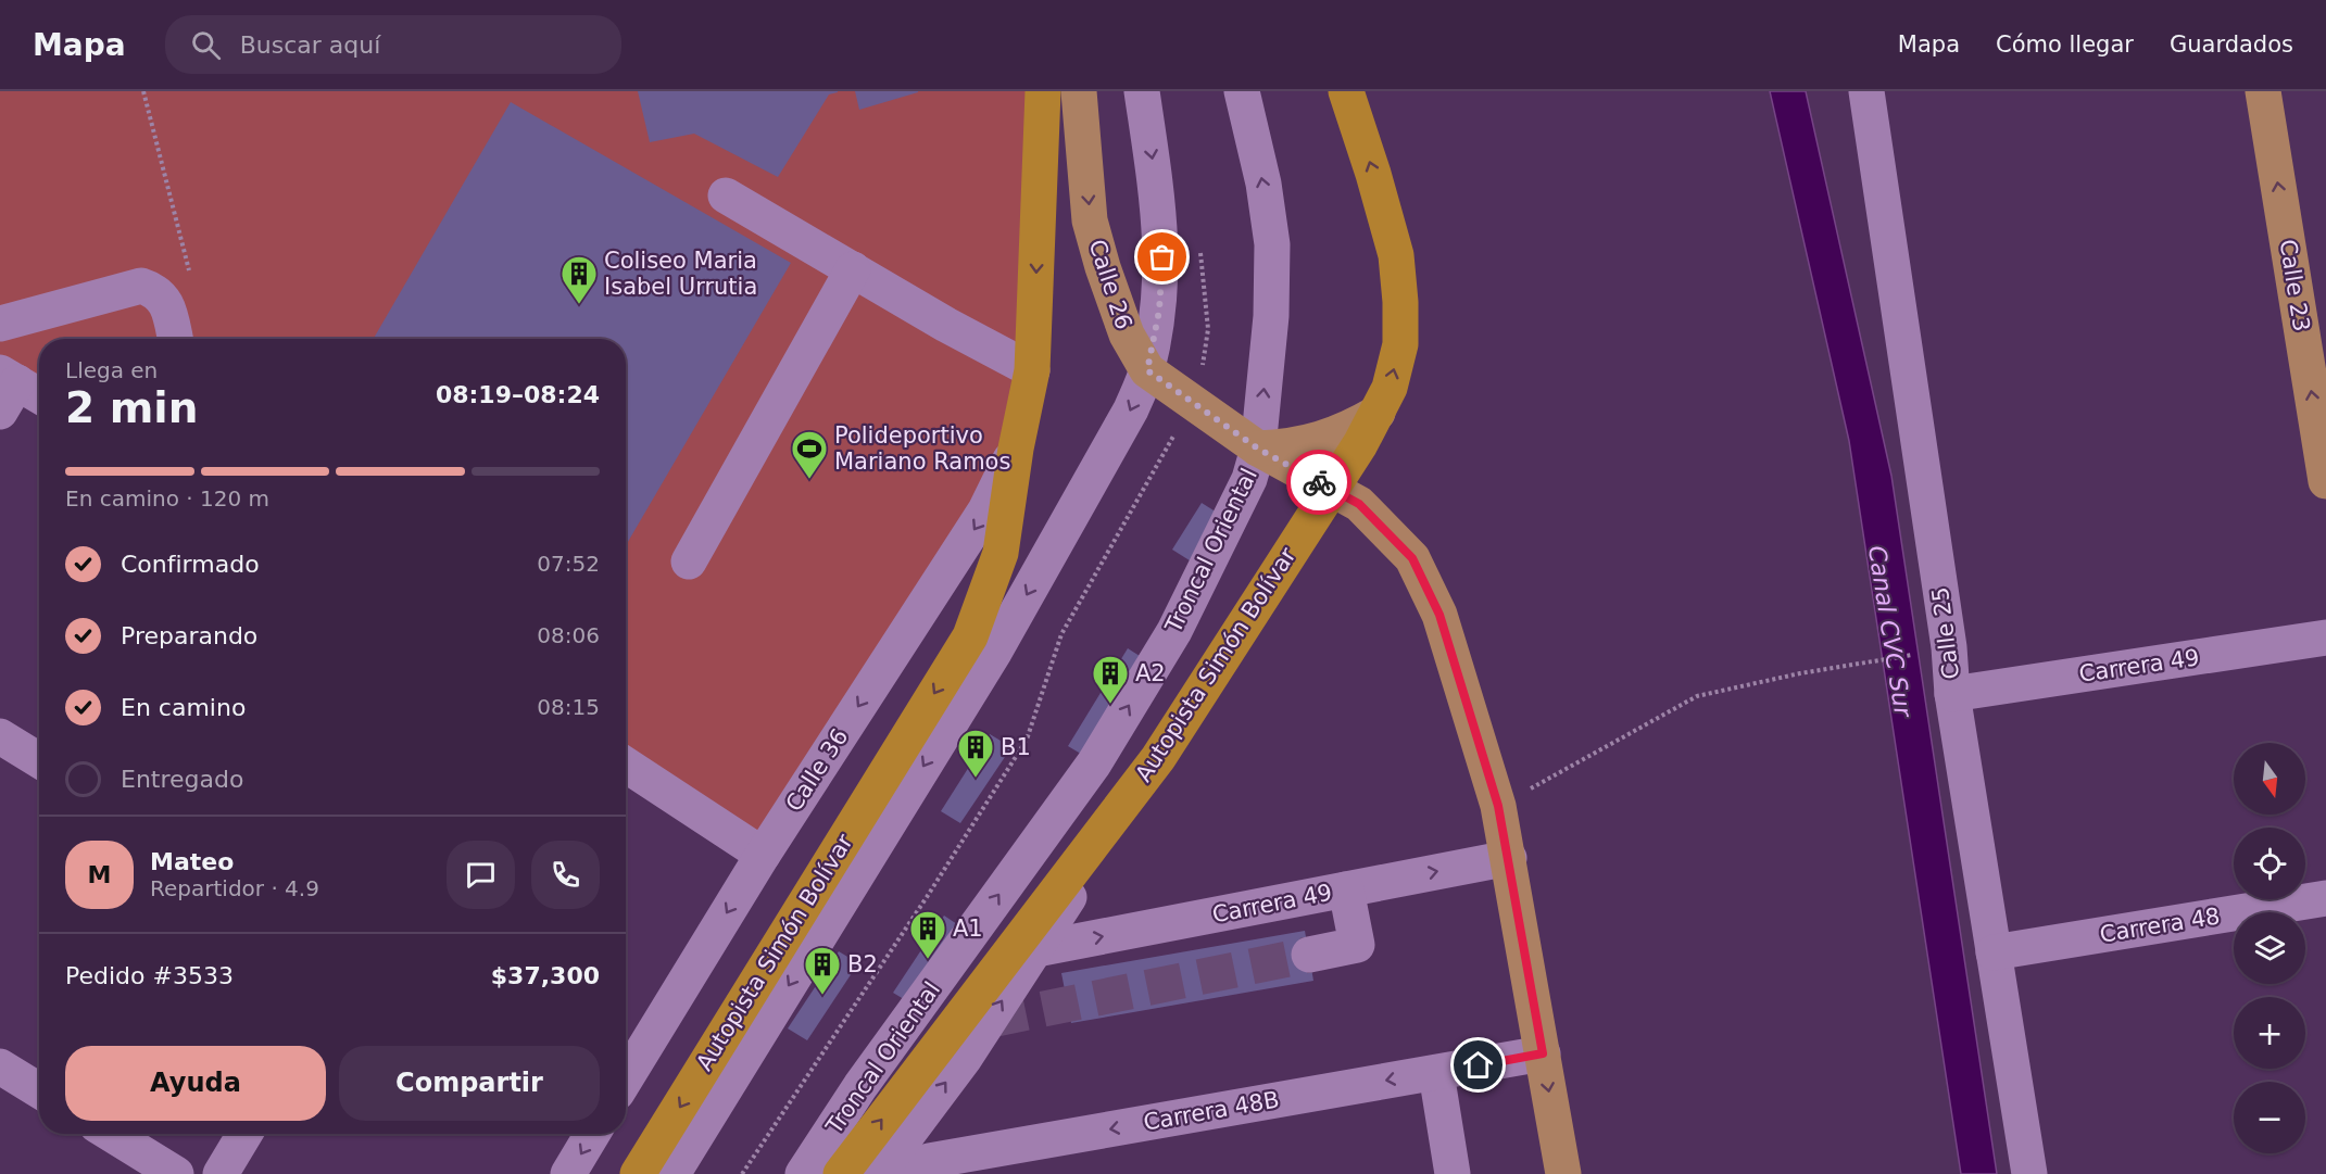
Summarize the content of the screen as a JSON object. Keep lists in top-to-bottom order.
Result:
{
  "streets": {
    "highway": ["Autopista Simón Bolívar"],
    "main road": ["Calle 26", "Calle 23"],
    "street": [
      "Troncal Oriental",
      "Calle 25",
      "Carrera 49",
      "Calle 36",
      "Carrera 48",
      "Carrera 48B"
    ]
  },
  "crossings": [
    ["Calle 26", "Troncal Oriental"],
    ["Calle 26", "Autopista Simón Bolívar"],
    ["Calle 26", "Carrera 49"],
    ["Calle 26", "Carrera 48B"],
    ["Calle 25", "Carrera 49"],
    ["Calle 25", "Carrera 48"],
    ["Autopista Simón Bolívar", "Calle 36"]
  ],
  "one_way": ["Calle 23", "Carrera 49", "Carrera 48B"],
  "water": ["Canal CVC Sur"],
  "places": {
    "building": [
      "Coliseo Maria Isabel Urrutia",
      "A2",
      "B1",
      "A1",
      "B2"
    ],
    "sports": ["Polideportivo Mariano Ramos"]
  },
  "north": "bottom",
  "page": {
    "header": "Mapa",
    "search": "Buscar aquí",
    "nav": ["Mapa", "Cómo llegar", "Guardados"],
    "heading": ["2 min", "Llega en", "08:19–08:24"],
    "panel": [
      "Mateo",
      "Repartidor · 4.9",
      "Pedido #3533",
      "$37,300"
    ],
    "bar": "En camino · 120 m",
    "list": [
      ["Confirmado", "07:52"],
      ["Preparando", "08:06"],
      ["En camino", "08:15"],
      "Entregado"
    ],
    "map_buttons": ["+", "−"],
    "round": "M",
    "buttons": ["Ayuda", "Compartir"]
  }
}
